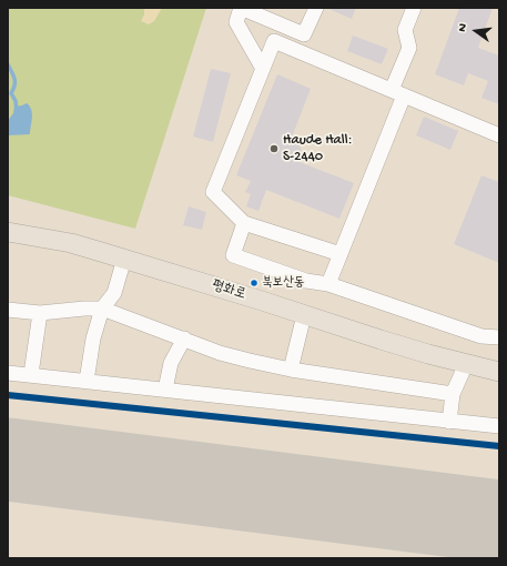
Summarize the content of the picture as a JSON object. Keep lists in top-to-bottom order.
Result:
{
  "streets": {
    "main road": ["평화로"]
  },
  "places": ["Haude Hall: S-2440", "북보산동"],
  "north": "left"
}
